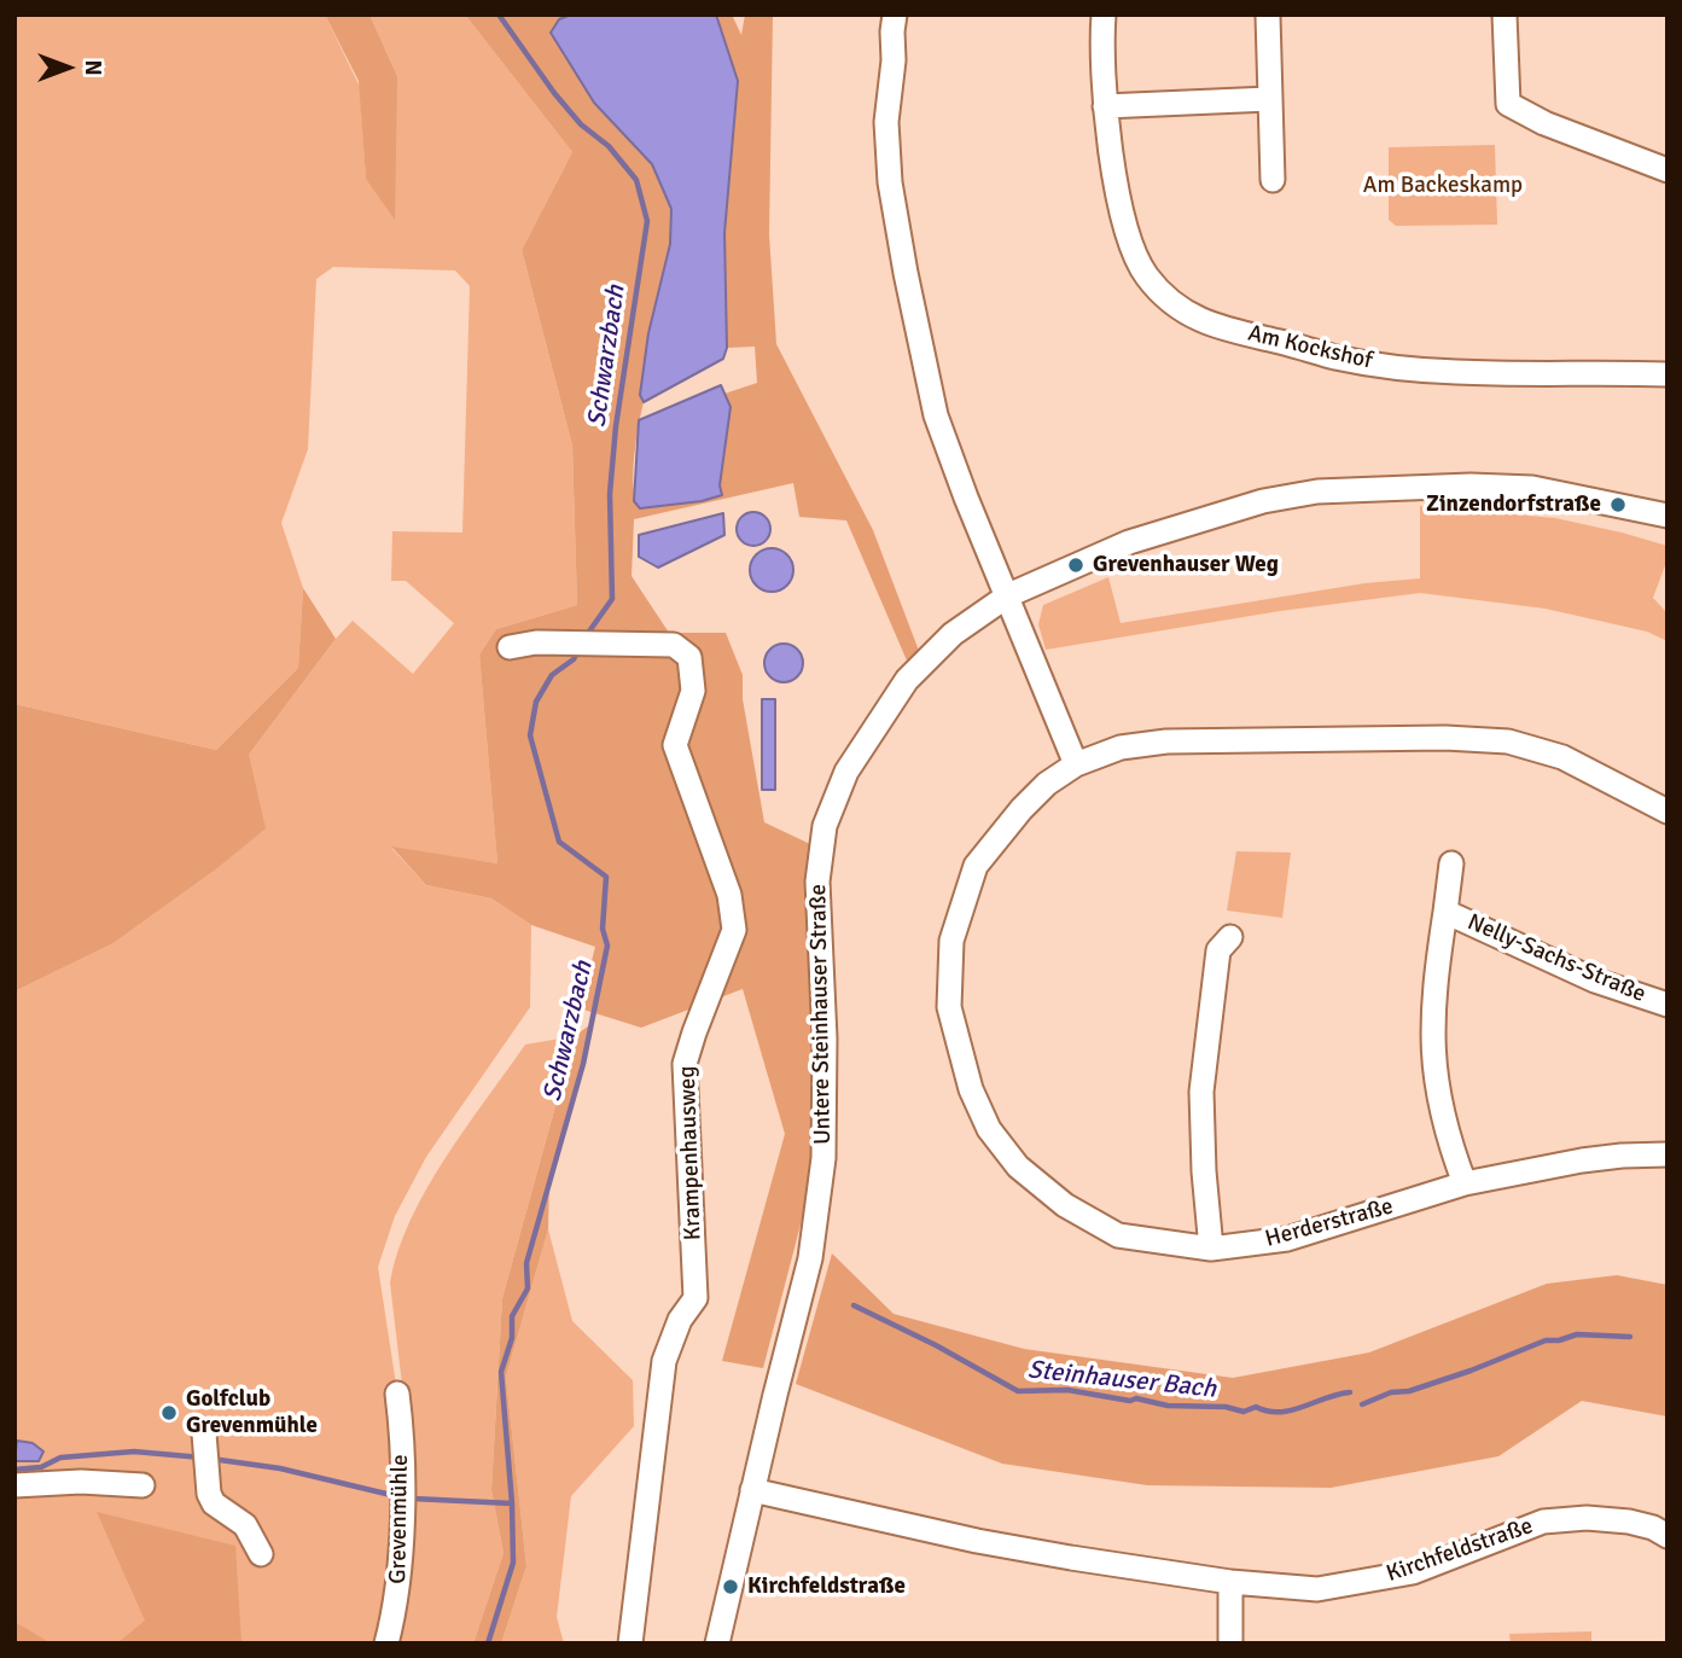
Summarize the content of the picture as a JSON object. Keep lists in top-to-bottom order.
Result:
{
  "streets": {
    "street": [
      "Am Kockshof",
      "Nelly-Sachs-Straße",
      "Untere Steinhauser Straße",
      "Krampenhausweg",
      "Herderstraße",
      "Grevenmühle",
      "Kirchfeldstraße"
    ]
  },
  "crossings": [
    ["Nelly-Sachs-Straße", "Herderstraße"],
    ["Untere Steinhauser Straße", "Kirchfeldstraße"]
  ],
  "water": ["Schwarzbach", "Steinhauser Bach"],
  "parks": ["Am Backeskamp"],
  "places": [
    "Zinzendorfstraße",
    "Grevenhauser Weg",
    "Golfclub Grevenmühle",
    "Kirchfeldstraße"
  ],
  "north": "right"
}
